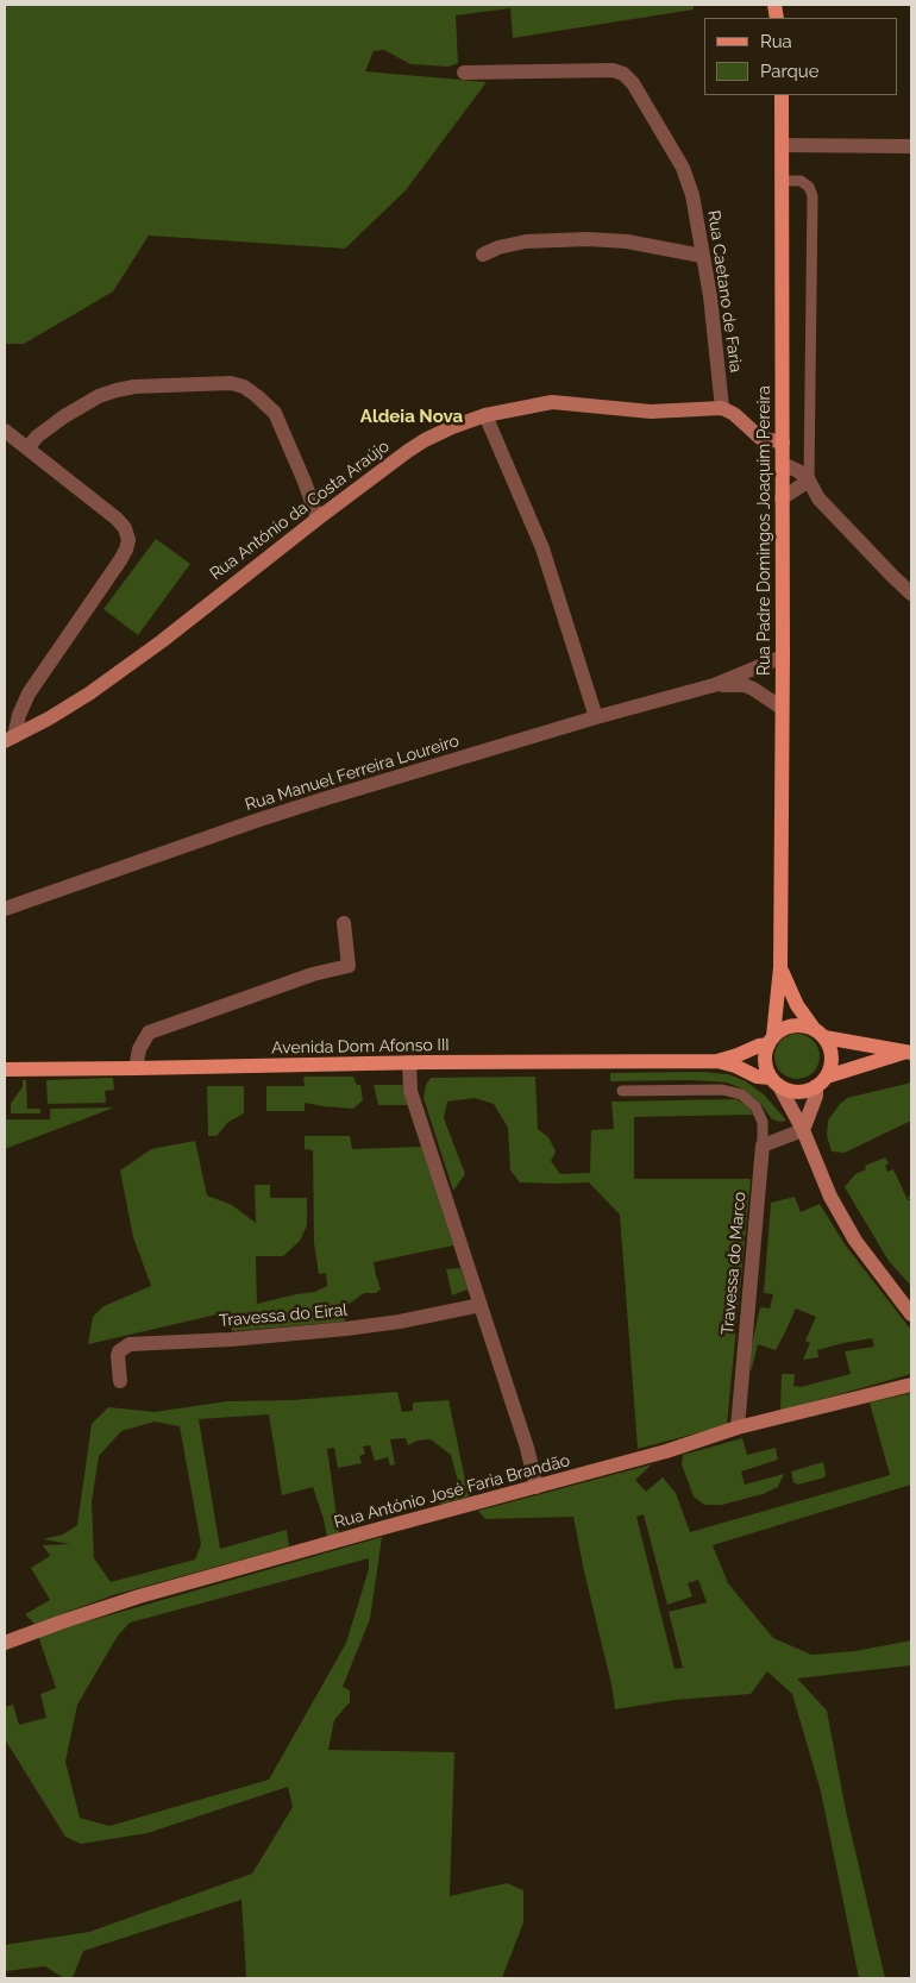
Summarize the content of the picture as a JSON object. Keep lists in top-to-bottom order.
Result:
{
  "streets": {
    "main road": ["Rua Padre Domingos Joaquim Pereira", "Avenida Dom Afonso III"],
    "street": [
      "Rua Caetano de Faria",
      "Rua António da Costa Araújo",
      "Rua Manuel Ferreira Loureiro",
      "Travessa do Marco",
      "Travessa do Eiral",
      "Rua António José Faria Brandão"
    ]
  },
  "crossings": [
    ["Rua Caetano de Faria", "Rua António da Costa Araújo"],
    ["Rua Padre Domingos Joaquim Pereira", "Rua Manuel Ferreira Loureiro"],
    ["Rua Padre Domingos Joaquim Pereira", "Avenida Dom Afonso III"],
    ["Travessa do Marco", "Rua António José Faria Brandão"]
  ],
  "districts": ["Aldeia Nova"],
  "legend": ["Rua", "Parque"]
}
